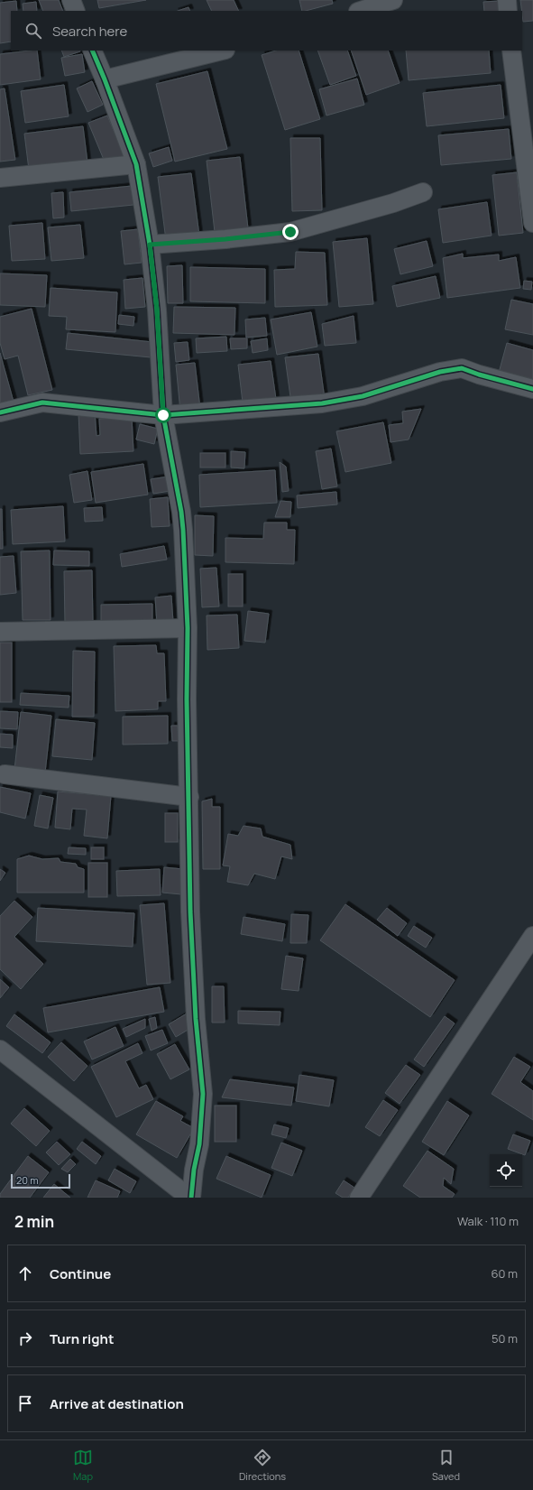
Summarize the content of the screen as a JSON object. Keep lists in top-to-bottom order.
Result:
{
  "scale_bar": "20 m",
  "page": {
    "search": "Search here",
    "scale": "20 m",
    "heading": ["2 min", "Walk · 110 m"],
    "list": [
      ["Continue", "60 m"],
      ["Turn right", "50 m"],
      "Arrive at destination"
    ],
    "nav": ["Map", "Directions", "Saved"]
  }
}
